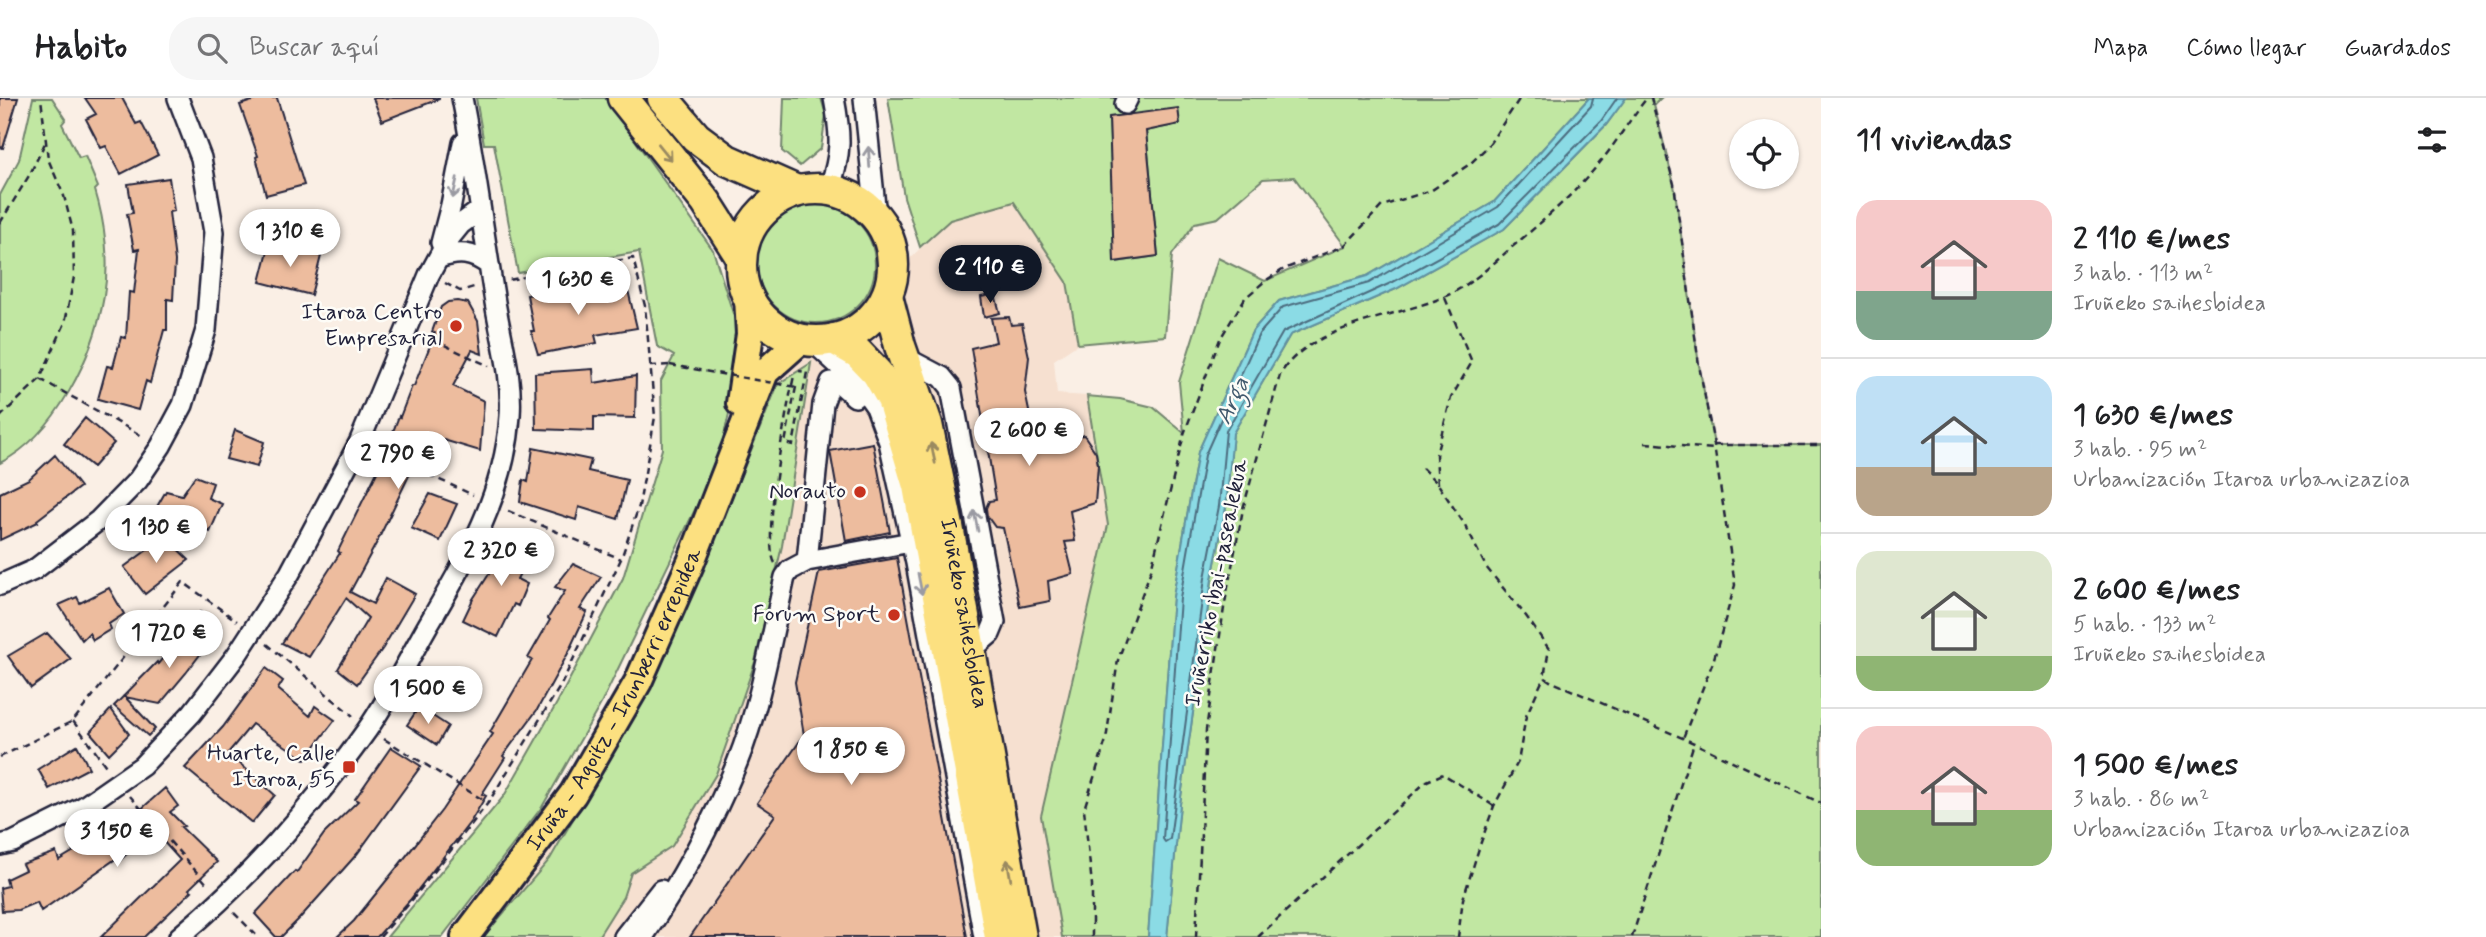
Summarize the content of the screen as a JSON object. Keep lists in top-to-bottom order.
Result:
{
  "streets": {
    "highway": ["Iruñeko saihesbidea"],
    "main road": ["Iruña - Agoitz - Irunberri errepidea"],
    "path": ["Iruñerriko ibai-pasealekua"]
  },
  "crossings": [
    ["Iruñeko saihesbidea", "Iruña - Agoitz - Irunberri errepidea"]
  ],
  "water": ["Arga"],
  "places": {
    "other": ["Itaroa Centro Empresarial", "Norauto", "Forum Sport"],
    "transit": ["Huarte, Calle Itaroa, 55"]
  },
  "page": {
    "header": "Habito",
    "search": "Buscar aquí",
    "nav": ["Mapa", "Cómo llegar", "Guardados"],
    "heading": "11 viviendas",
    "list": [
      {
        "name": "2 110 €/mes",
        "note": "3 hab. · 113 m² · Iruñeko saihesbidea"
      },
      {
        "name": "1 630 €/mes",
        "note": "3 hab. · 95 m² · Urbanización Itaroa urbanizazioa"
      },
      {
        "name": "2 600 €/mes",
        "note": "5 hab. · 133 m² · Iruñeko saihesbidea"
      },
      {
        "name": "1 500 €/mes",
        "note": "3 hab. · 86 m² · Urbanización Itaroa urbanizazioa"
      }
    ],
    "price": [
      "1 310 €",
      "2 110 €",
      "1 630 €",
      "2 600 €",
      "2 790 €",
      "1 130 €",
      "2 320 €",
      "1 720 €",
      "1 500 €",
      "1 850 €",
      "3 150 €"
    ]
  }
}
